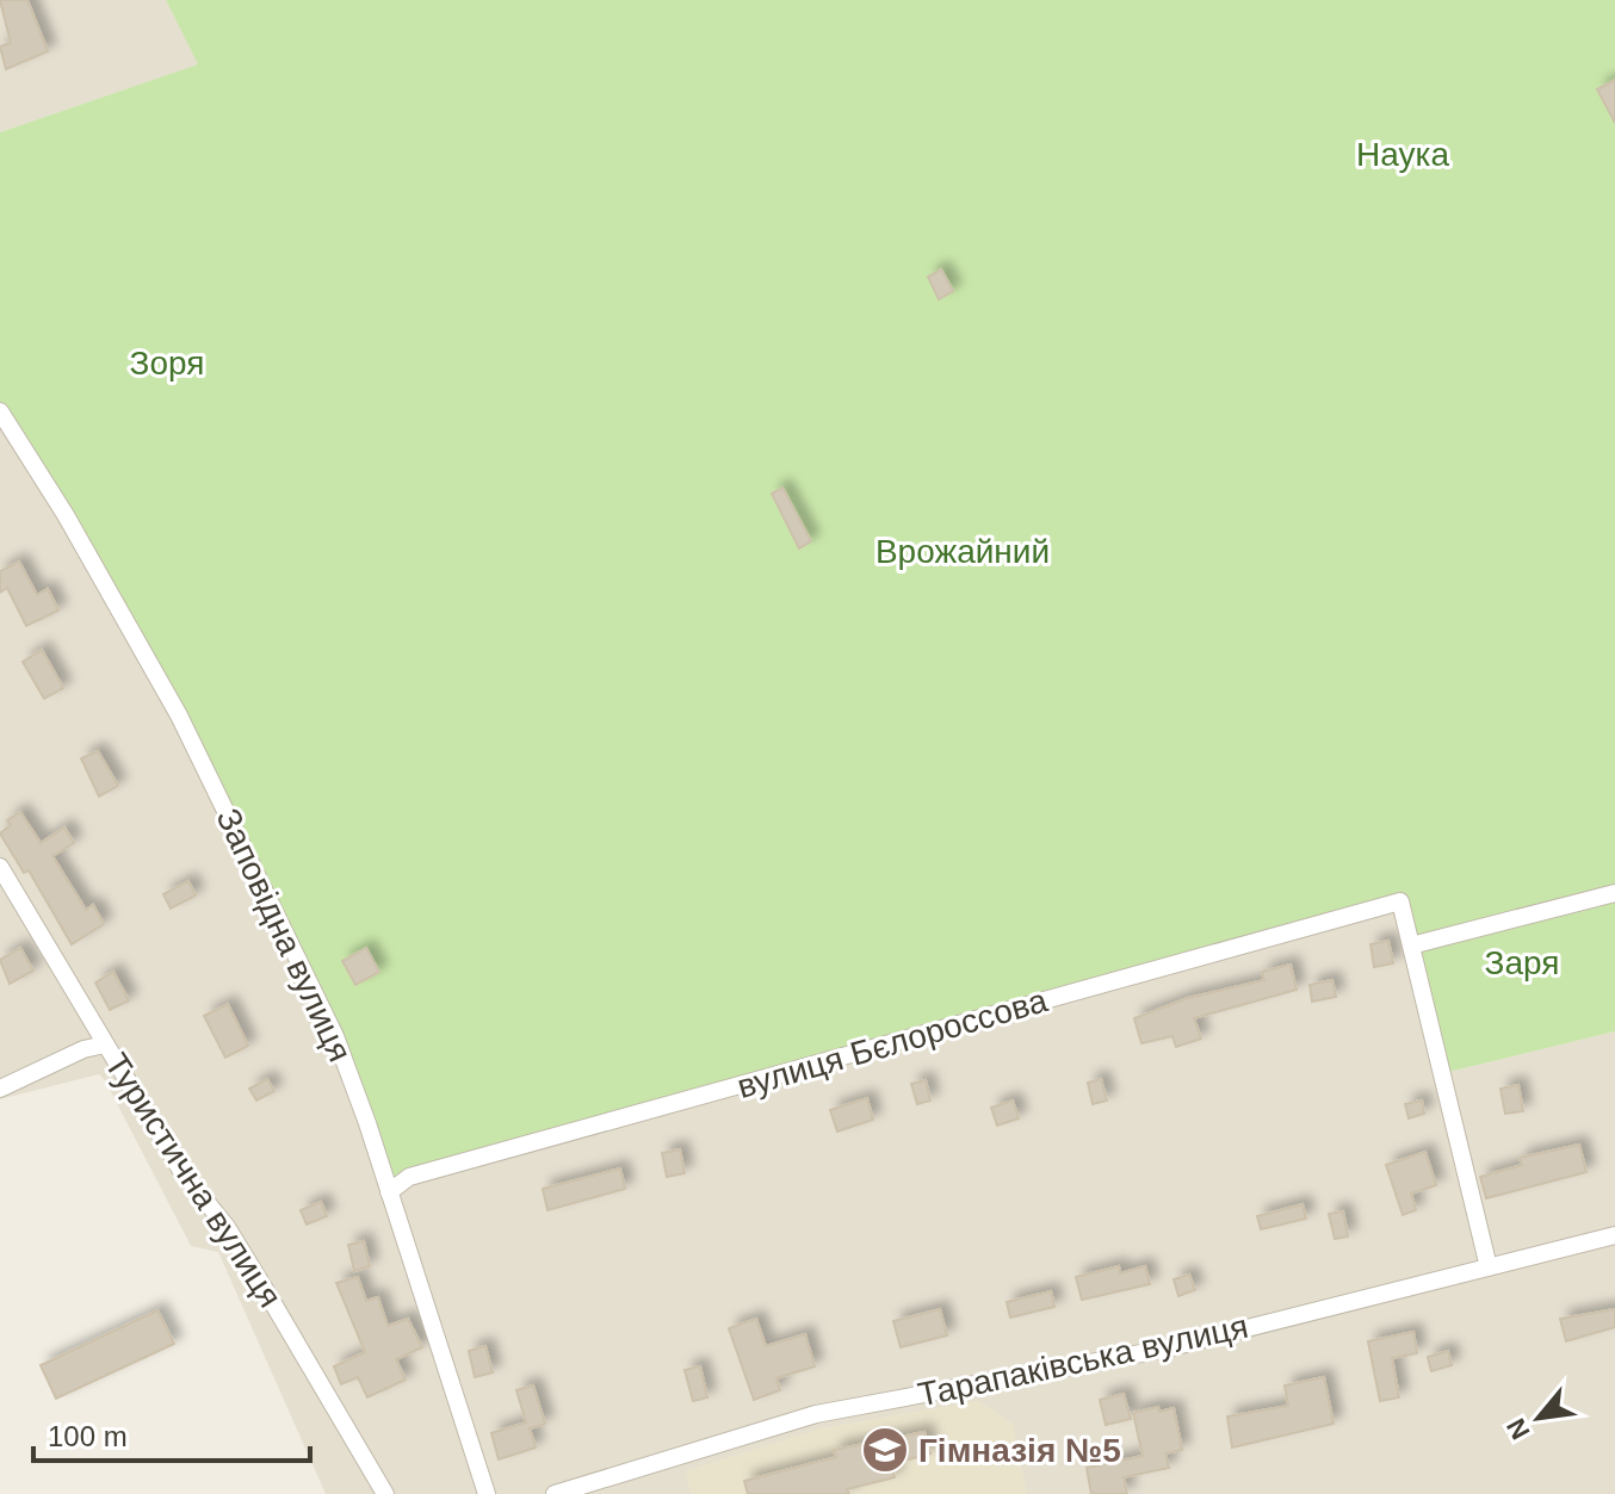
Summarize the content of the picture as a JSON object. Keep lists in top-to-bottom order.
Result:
{
  "streets": {
    "street": [
      "Заповідна вулиця",
      "вулиця Бєлороссова",
      "Туристична вулиця",
      "Тарапаківська вулиця"
    ]
  },
  "crossings": [
    ["Заповідна вулиця", "вулиця Бєлороссова"]
  ],
  "parks": [
    "Наука",
    "Зоря",
    "Врожайний",
    "Заря"
  ],
  "places": {
    "school or university": ["Гімназія №5"]
  },
  "scale_bar": "100 m",
  "north": "bottom left"
}
